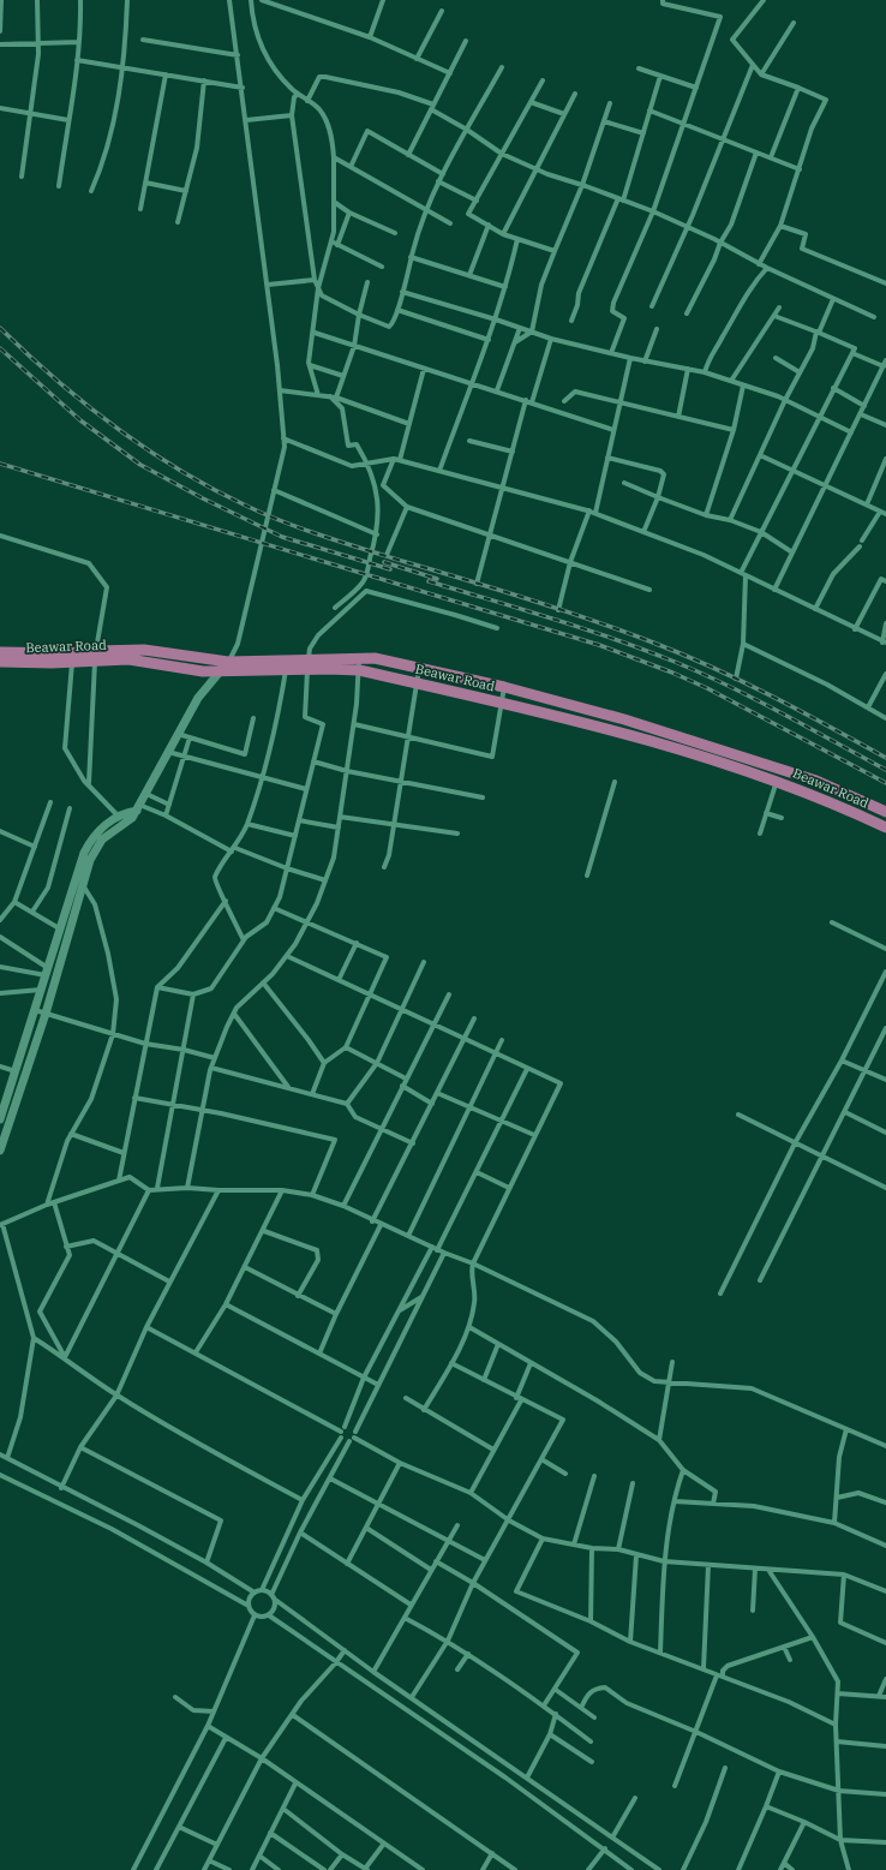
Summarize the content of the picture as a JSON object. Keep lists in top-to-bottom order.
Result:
{
  "streets": {
    "main road": ["Beawar Road"]
  }
}
